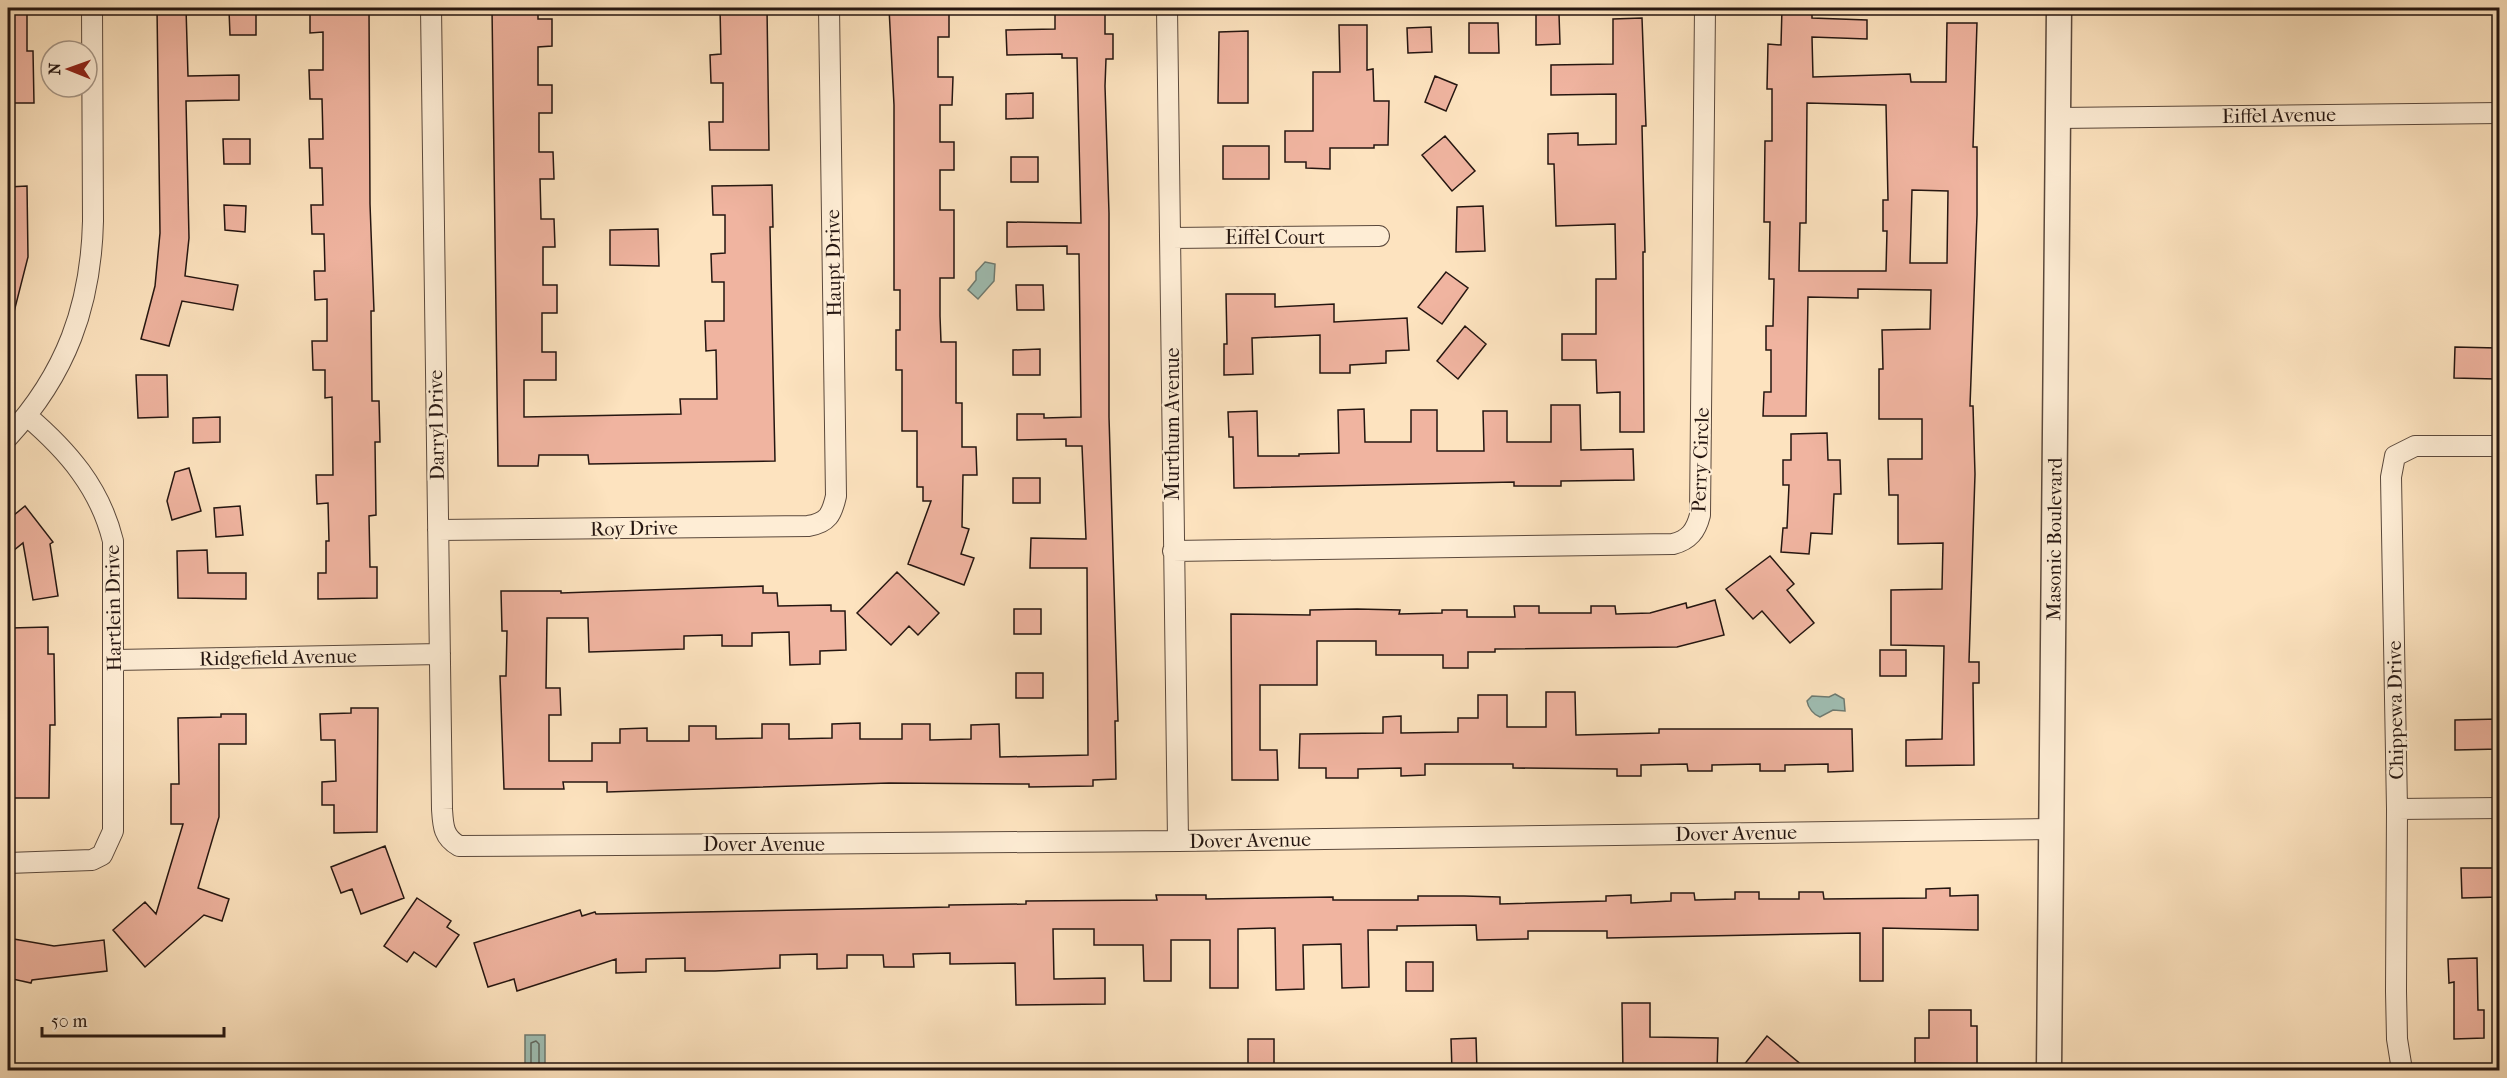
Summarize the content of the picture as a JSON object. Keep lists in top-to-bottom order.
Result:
{
  "streets": {
    "street": [
      "Eiffel Avenue",
      "Eiffel Court",
      "Haupt Drive",
      "Murthum Avenue",
      "Darryl Drive",
      "Perry Circle",
      "Roy Drive",
      "Masonic Boulevard",
      "Hartlein Drive",
      "Ridgefield Avenue",
      "Chippewa Drive",
      "Dover Avenue"
    ]
  },
  "crossings": [
    ["Eiffel Avenue", "Masonic Boulevard"],
    ["Eiffel Court", "Murthum Avenue"],
    ["Haupt Drive", "Roy Drive"],
    ["Murthum Avenue", "Perry Circle"],
    ["Murthum Avenue", "Dover Avenue"],
    ["Darryl Drive", "Roy Drive"],
    ["Darryl Drive", "Ridgefield Avenue"],
    ["Darryl Drive", "Dover Avenue"],
    ["Masonic Boulevard", "Dover Avenue"],
    ["Hartlein Drive", "Ridgefield Avenue"]
  ],
  "scale_bar": "50 m",
  "north": "left"
}
